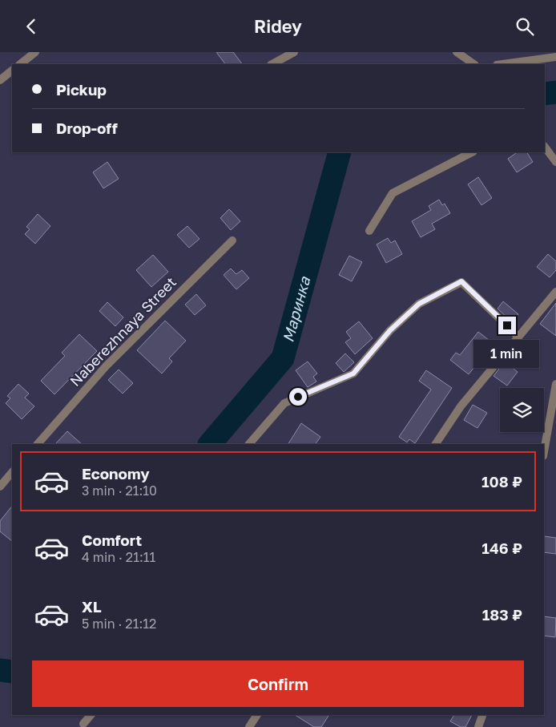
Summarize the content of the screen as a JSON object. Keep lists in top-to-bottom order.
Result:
{
  "streets": {
    "street": ["Naberezhnaya Street"]
  },
  "water": ["Маринка"],
  "page": {
    "header": "Ridey",
    "banner": ["Pickup", "Drop-off"],
    "bubble": "1 min",
    "list": [
      {
        "name": "Economy",
        "note": "3 min · 21:10",
        "value": "108 ₽"
      },
      {
        "name": "Comfort",
        "note": "4 min · 21:11",
        "value": "146 ₽"
      },
      {
        "name": "XL",
        "note": "5 min · 21:12",
        "value": "183 ₽"
      }
    ],
    "buttons": "Confirm"
  }
}
